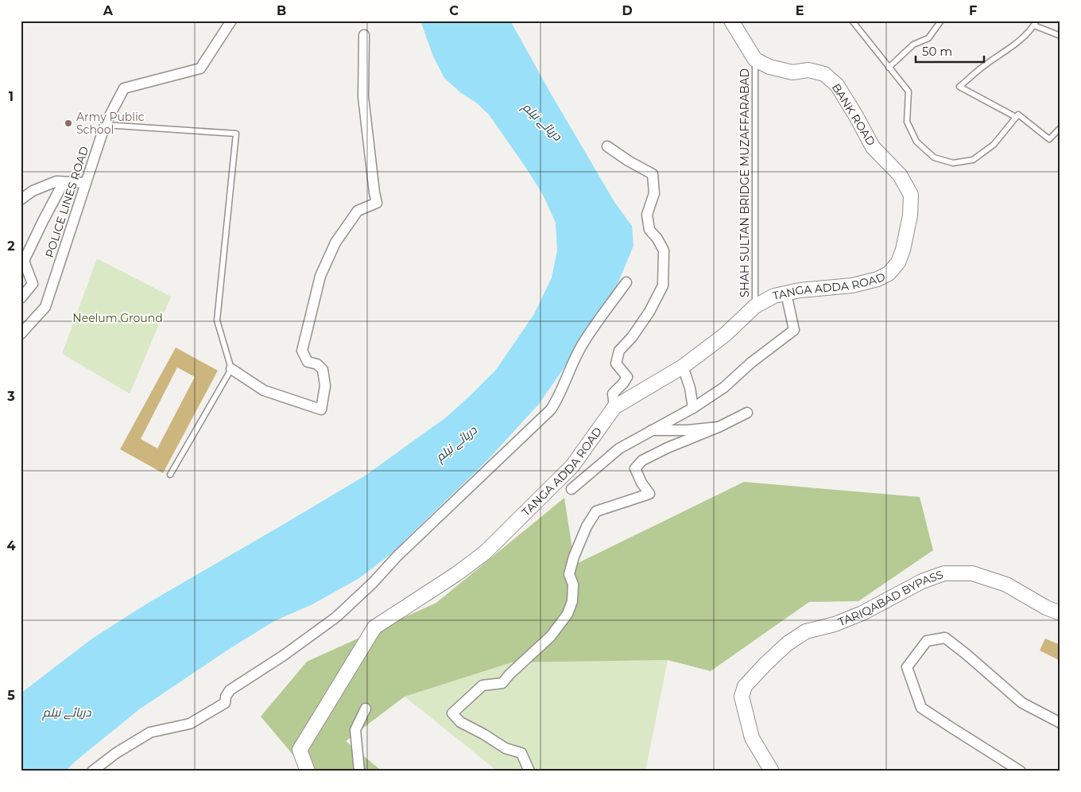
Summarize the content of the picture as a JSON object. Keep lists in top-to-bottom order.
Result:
{
  "streets": {
    "main road": ["BANK ROAD", "TANGA ADDA ROAD", "TARIQABAD BYPASS"],
    "street": ["POLICE LINES ROAD"],
    "lane": ["SHAH SULTAN BRIDGE MUZAFFARABAD"]
  },
  "crossings": [
    ["BANK ROAD", "SHAH SULTAN BRIDGE MUZAFFARABAD"],
    ["BANK ROAD", "TANGA ADDA ROAD"],
    ["SHAH SULTAN BRIDGE MUZAFFARABAD", "TANGA ADDA ROAD"]
  ],
  "water": ["دریائے نیلم"],
  "parks": ["Neelum Ground"],
  "places": ["Army Public School"],
  "scale_bar": "50 m",
  "grid": {
    "columns": [
      "A",
      "B",
      "C",
      "D",
      "E",
      "F"
    ],
    "rows": [
      "1",
      "2",
      "3",
      "4",
      "5"
    ]
  }
}
